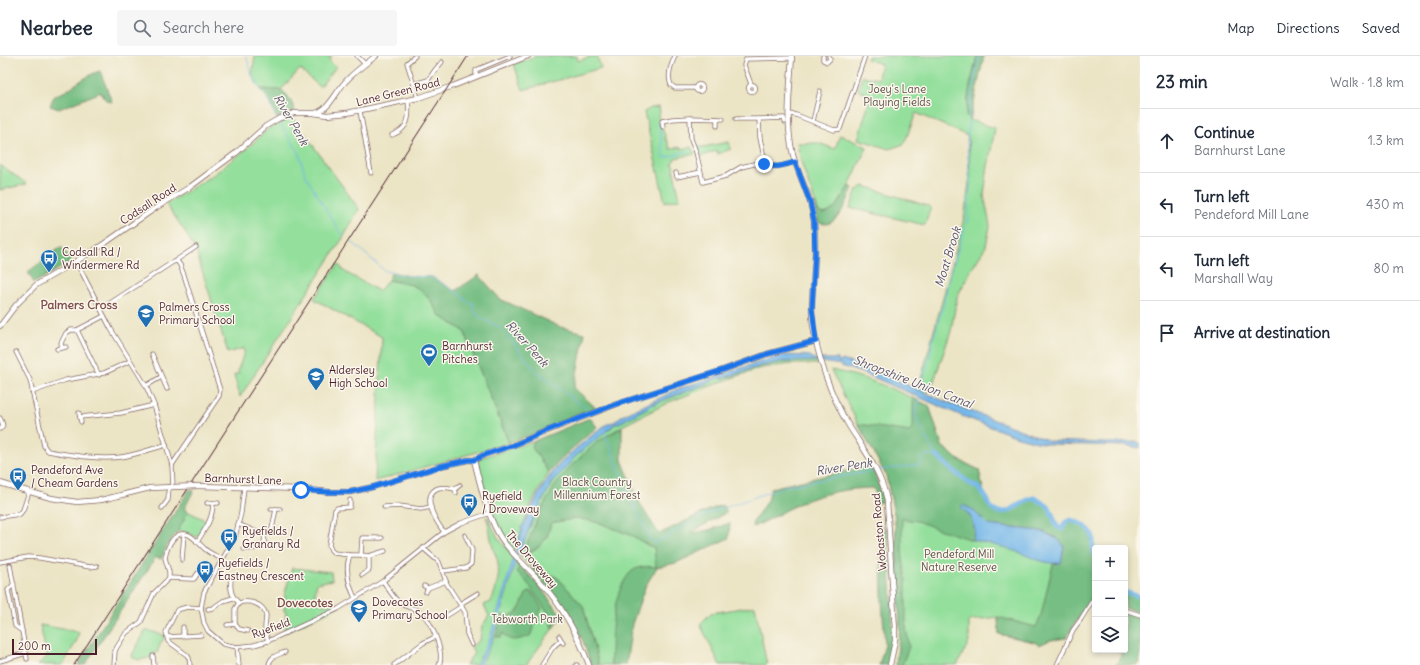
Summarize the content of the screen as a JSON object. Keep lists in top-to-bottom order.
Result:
{
  "streets": {
    "street": [
      "Lane Green Road",
      "Codsall Road",
      "Barnhurst Lane",
      "Wobaston Road",
      "The Droveway",
      "Ryefield"
    ]
  },
  "crossings": [
    ["Lane Green Road", "Codsall Road"],
    ["Barnhurst Lane", "Wobaston Road"],
    ["Barnhurst Lane", "The Droveway"],
    ["Barnhurst Lane", "Ryefield"],
    ["The Droveway", "Ryefield"]
  ],
  "districts": ["Palmers Cross", "Dovecotes"],
  "water": ["River Penk", "Moat Brook", "Shropshire Union Canal"],
  "parks": [
    "Joey's Lane Playing Fields",
    "Black Country Millennium Forest",
    "Pendeford Mill Nature Reserve",
    "Tebworth Park"
  ],
  "places": {
    "bus stop": [
      "Codsall Rd / Windermere Rd",
      "Pendeford Ave / Cheam Gardens",
      "Ryefield / Droveway",
      "Ryefields / Granary Rd",
      "Ryefields / Eastney Crescent"
    ],
    "school or university": ["Palmers Cross Primary School", "Aldersley High School", "Dovecotes Primary School"],
    "sports": ["Barnhurst Pitches"]
  },
  "scale_bar": "200 m",
  "page": {
    "header": "Nearbee",
    "search": "Search here",
    "nav": ["Map", "Directions", "Saved"],
    "heading": ["23 min", "Walk · 1.8 km"],
    "list": [
      ["Continue", "Barnhurst Lane", "1.3 km"],
      ["Turn left", "Pendeford Mill Lane", "430 m"],
      ["Turn left", "Marshall Way", "80 m"],
      "Arrive at destination"
    ],
    "map_buttons": ["+", "−"],
    "scale": "200 m"
  }
}
